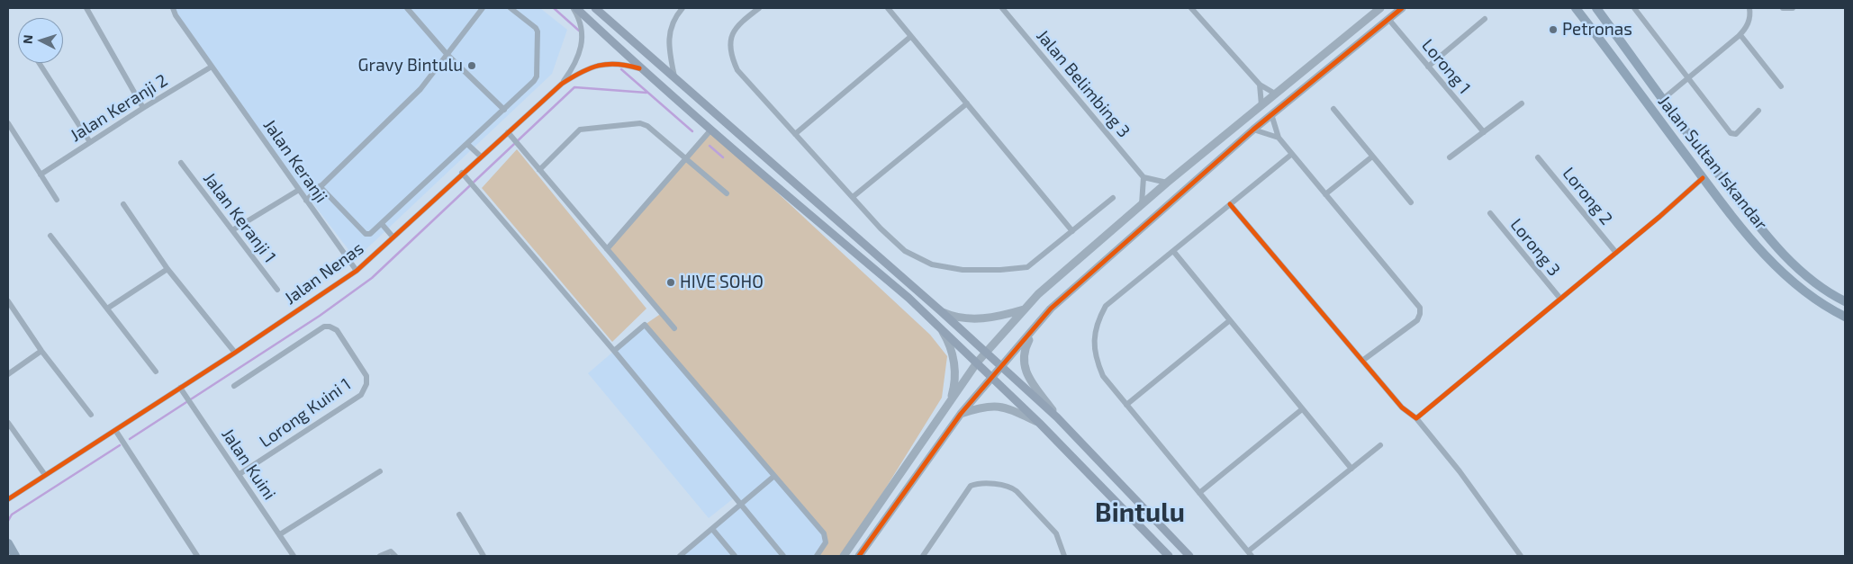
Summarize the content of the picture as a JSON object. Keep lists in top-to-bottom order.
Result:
{
  "streets": {
    "main road": ["Jalan Sultan Iskandar"],
    "street": [
      "Lorong 1",
      "Jalan Belimbing 3",
      "Jalan Keranji 2",
      "Jalan Keranji",
      "Lorong 2",
      "Jalan Keranji 1",
      "Lorong 3",
      "Jalan Nenas",
      "Lorong Kuini 1",
      "Jalan Kuini"
    ]
  },
  "crossings": [
    ["Jalan Keranji 2", "Jalan Keranji"],
    ["Jalan Keranji", "Jalan Nenas"],
    ["Jalan Nenas", "Jalan Kuini"],
    ["Lorong Kuini 1", "Jalan Kuini"]
  ],
  "districts": ["Bintulu"],
  "places": ["Petronas", "Gravy Bintulu", "HIVE SOHO"],
  "north": "left"
}
